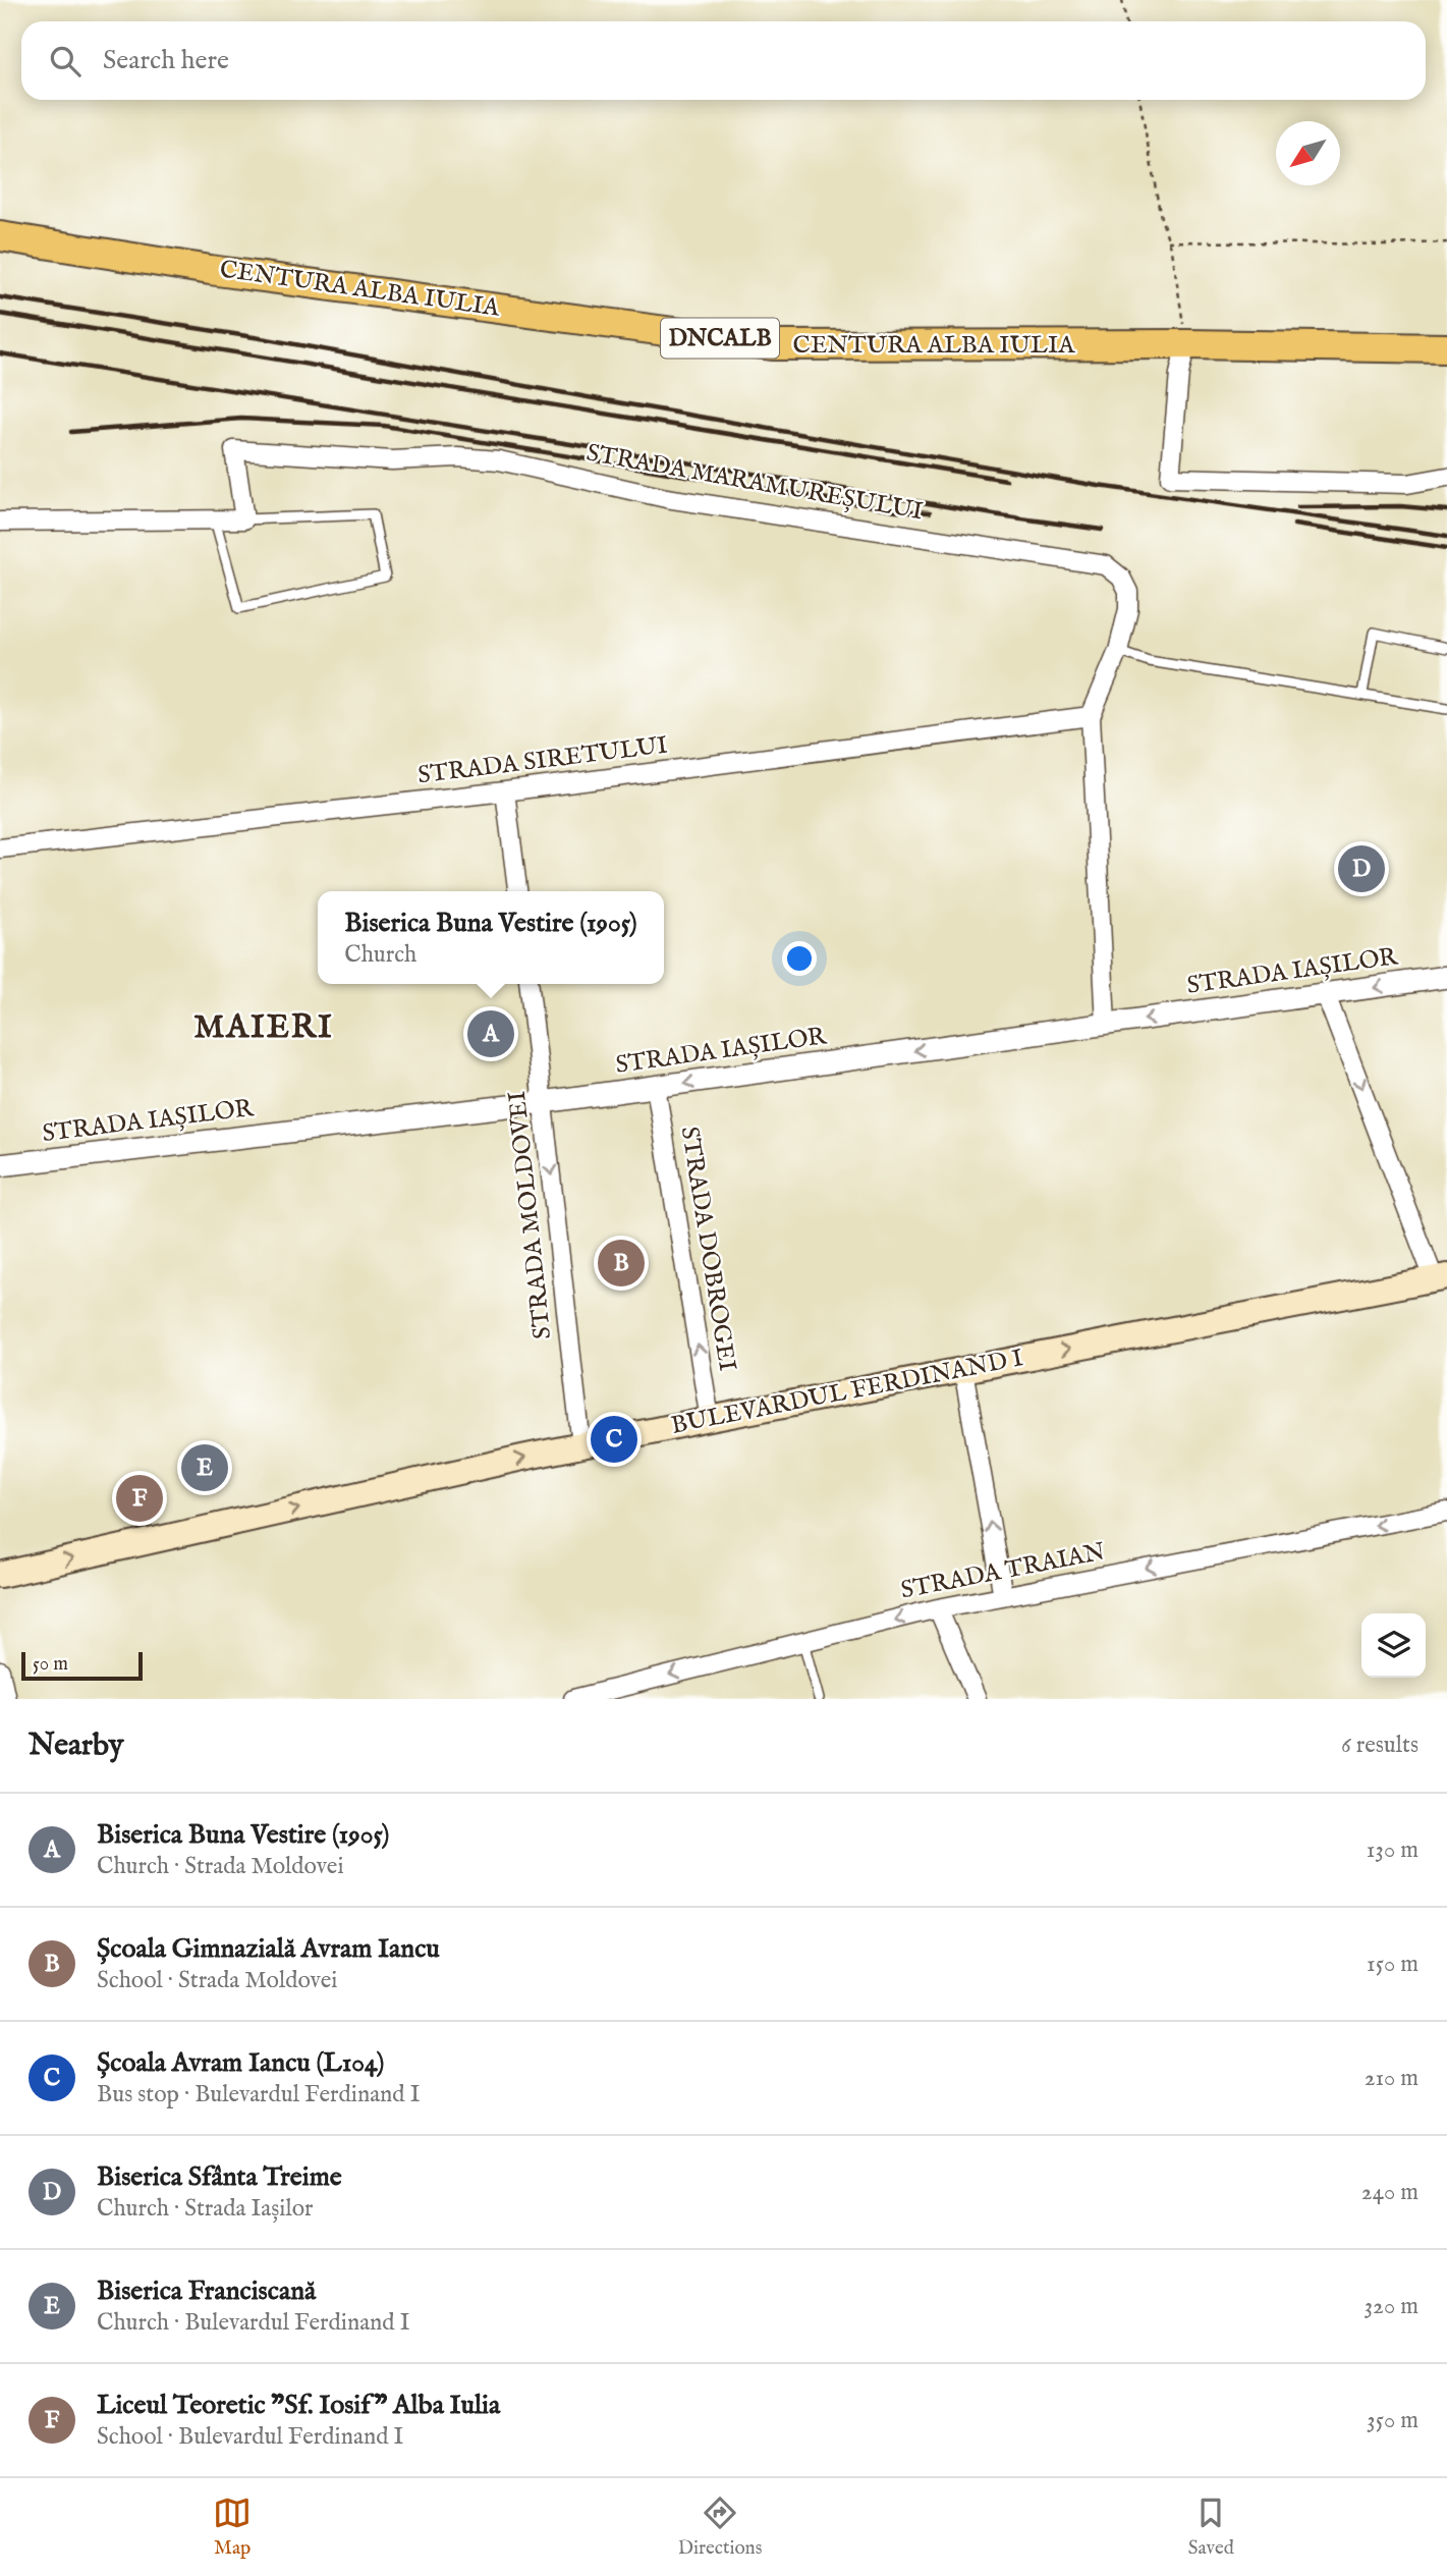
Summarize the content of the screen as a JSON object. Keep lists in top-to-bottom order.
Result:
{
  "streets": {
    "main road": ["CENTURA ALBA IULIA", "DNCALB", "BULEVARDUL FERDINAND I"],
    "street": [
      "STRADA MARAMUREȘULUI",
      "STRADA SIRETULUI",
      "STRADA IAȘILOR",
      "STRADA MOLDOVEI",
      "STRADA DOBROGEI",
      "STRADA TRAIAN"
    ]
  },
  "crossings": [
    ["STRADA MARAMUREȘULUI", "STRADA SIRETULUI"],
    ["STRADA MARAMUREȘULUI", "STRADA IAȘILOR"],
    ["STRADA IAȘILOR", "STRADA MOLDOVEI"],
    ["STRADA IAȘILOR", "STRADA DOBROGEI"],
    ["STRADA MOLDOVEI", "BULEVARDUL FERDINAND I"],
    ["STRADA DOBROGEI", "BULEVARDUL FERDINAND I"]
  ],
  "one_way": [
    "STRADA IAȘILOR",
    "STRADA MOLDOVEI",
    "STRADA DOBROGEI",
    "BULEVARDUL FERDINAND I",
    "STRADA TRAIAN"
  ],
  "districts": ["MAIERI"],
  "scale_bar": "50 m",
  "north": "bottom left",
  "page": {
    "search": "Search here",
    "pins": [
      "D",
      "A",
      "B",
      "C",
      "E",
      "F"
    ],
    "popup": ["Biserica Buna Vestire (1905)", "Church"],
    "scale": "50 m",
    "heading": ["Nearby", "6 results"],
    "list": [
      {
        "mark": "A",
        "name": "Biserica Buna Vestire (1905)",
        "note": "Church · Strada Moldovei",
        "value": "130 m"
      },
      {
        "mark": "B",
        "name": "Școala Gimnazială Avram Iancu",
        "note": "School · Strada Moldovei",
        "value": "150 m"
      },
      {
        "mark": "C",
        "name": "Școala Avram Iancu (L104)",
        "note": "Bus stop · Bulevardul Ferdinand I",
        "value": "210 m"
      },
      {
        "mark": "D",
        "name": "Biserica Sfânta Treime",
        "note": "Church · Strada Iașilor",
        "value": "240 m"
      },
      {
        "mark": "E",
        "name": "Biserica Franciscană",
        "note": "Church · Bulevardul Ferdinand I",
        "value": "320 m"
      },
      {
        "mark": "F",
        "name": "Liceul Teoretic \"Sf. Iosif\" Alba Iulia",
        "note": "School · Bulevardul Ferdinand I",
        "value": "350 m"
      }
    ],
    "nav": ["Map", "Directions", "Saved"]
  }
}
